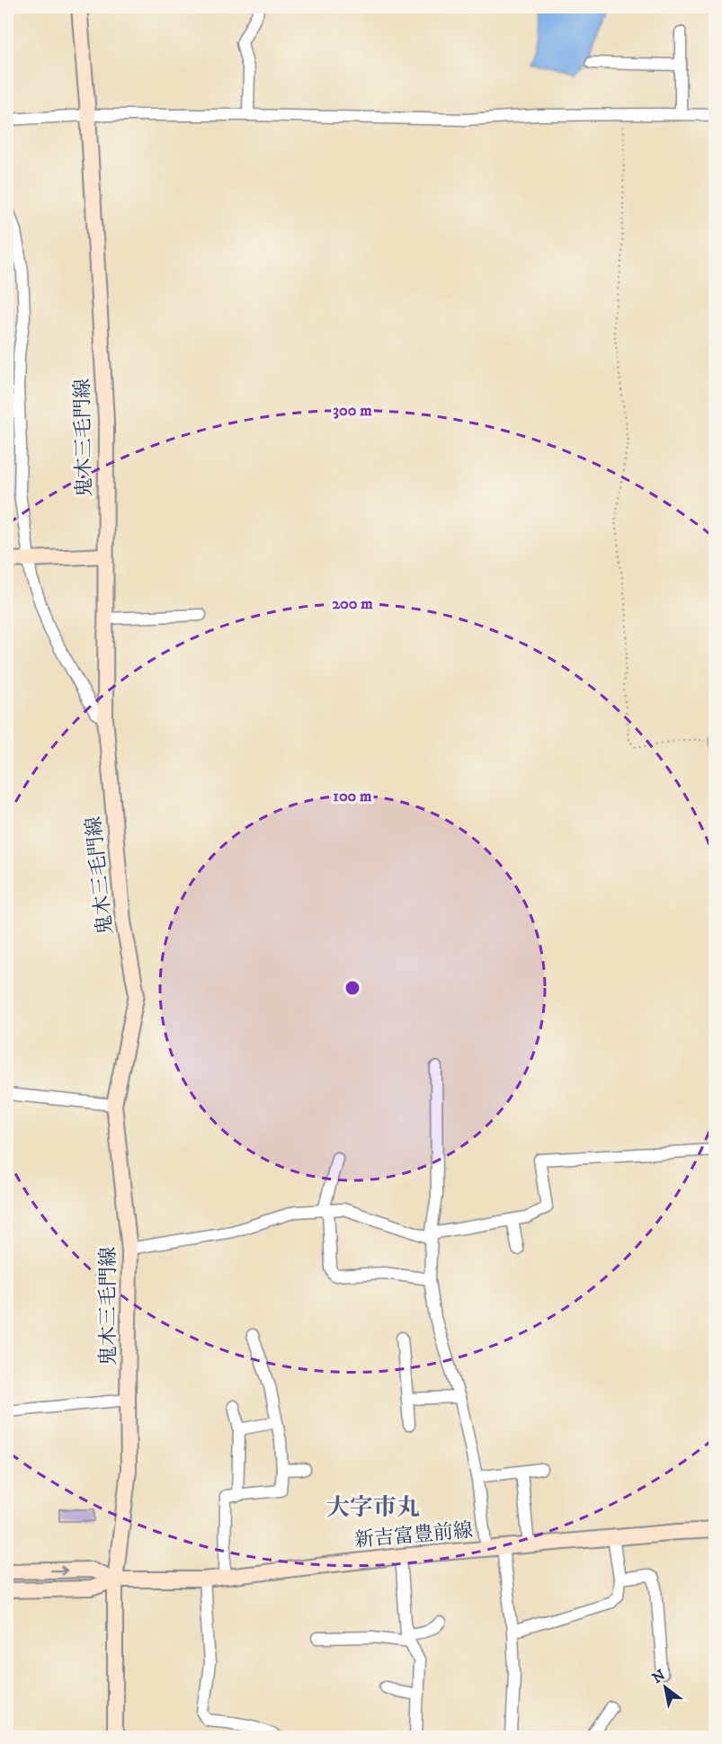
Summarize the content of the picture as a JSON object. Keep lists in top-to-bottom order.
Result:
{
  "streets": {
    "main road": ["鬼木三毛門線", "新吉富豊前線"]
  },
  "crossings": [
    ["鬼木三毛門線", "新吉富豊前線"]
  ],
  "districts": ["大字市丸"],
  "north": "top left",
  "rings": ["300 m", "200 m", "100 m"]
}
